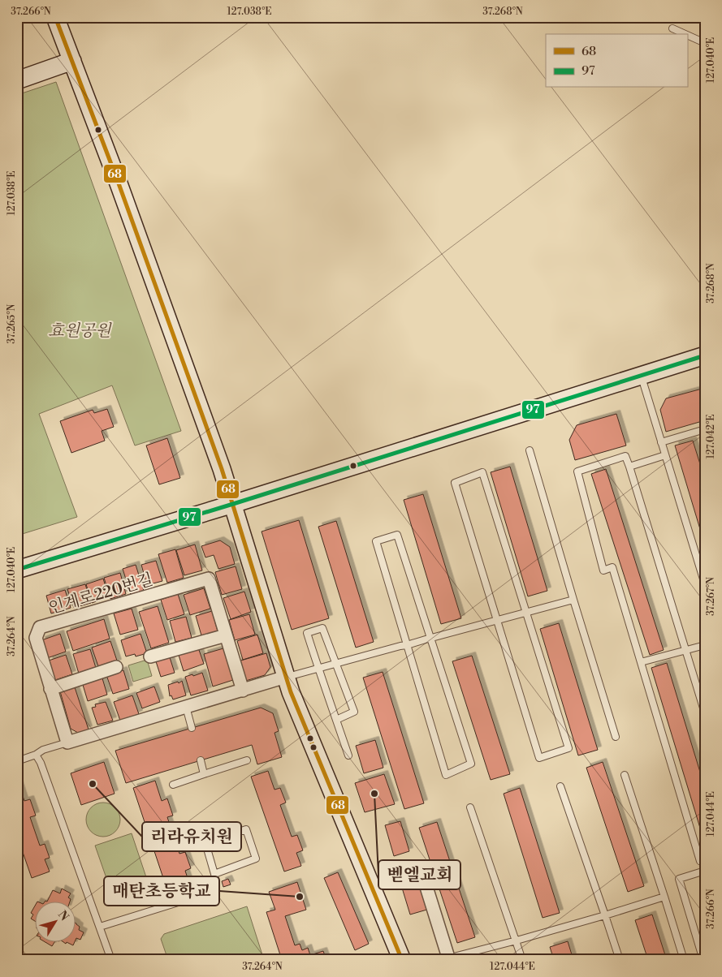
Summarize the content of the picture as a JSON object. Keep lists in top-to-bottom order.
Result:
{
  "streets": {
    "street": ["인계로220번길"]
  },
  "parks": ["효원공원"],
  "places": ["리라유치원", "벧엘교회", "매탄초등학교"],
  "lines": ["transit line 68", "transit line 97"],
  "legend": ["68", "97"],
  "north": "top right",
  "coordinates": [
    "37.266°N",
    "127.038°E",
    "37.268°N",
    "127.040°E",
    "37.265°N",
    "127.042°E",
    "37.267°N",
    "37.264°N",
    "127.044°E"
  ]
}
